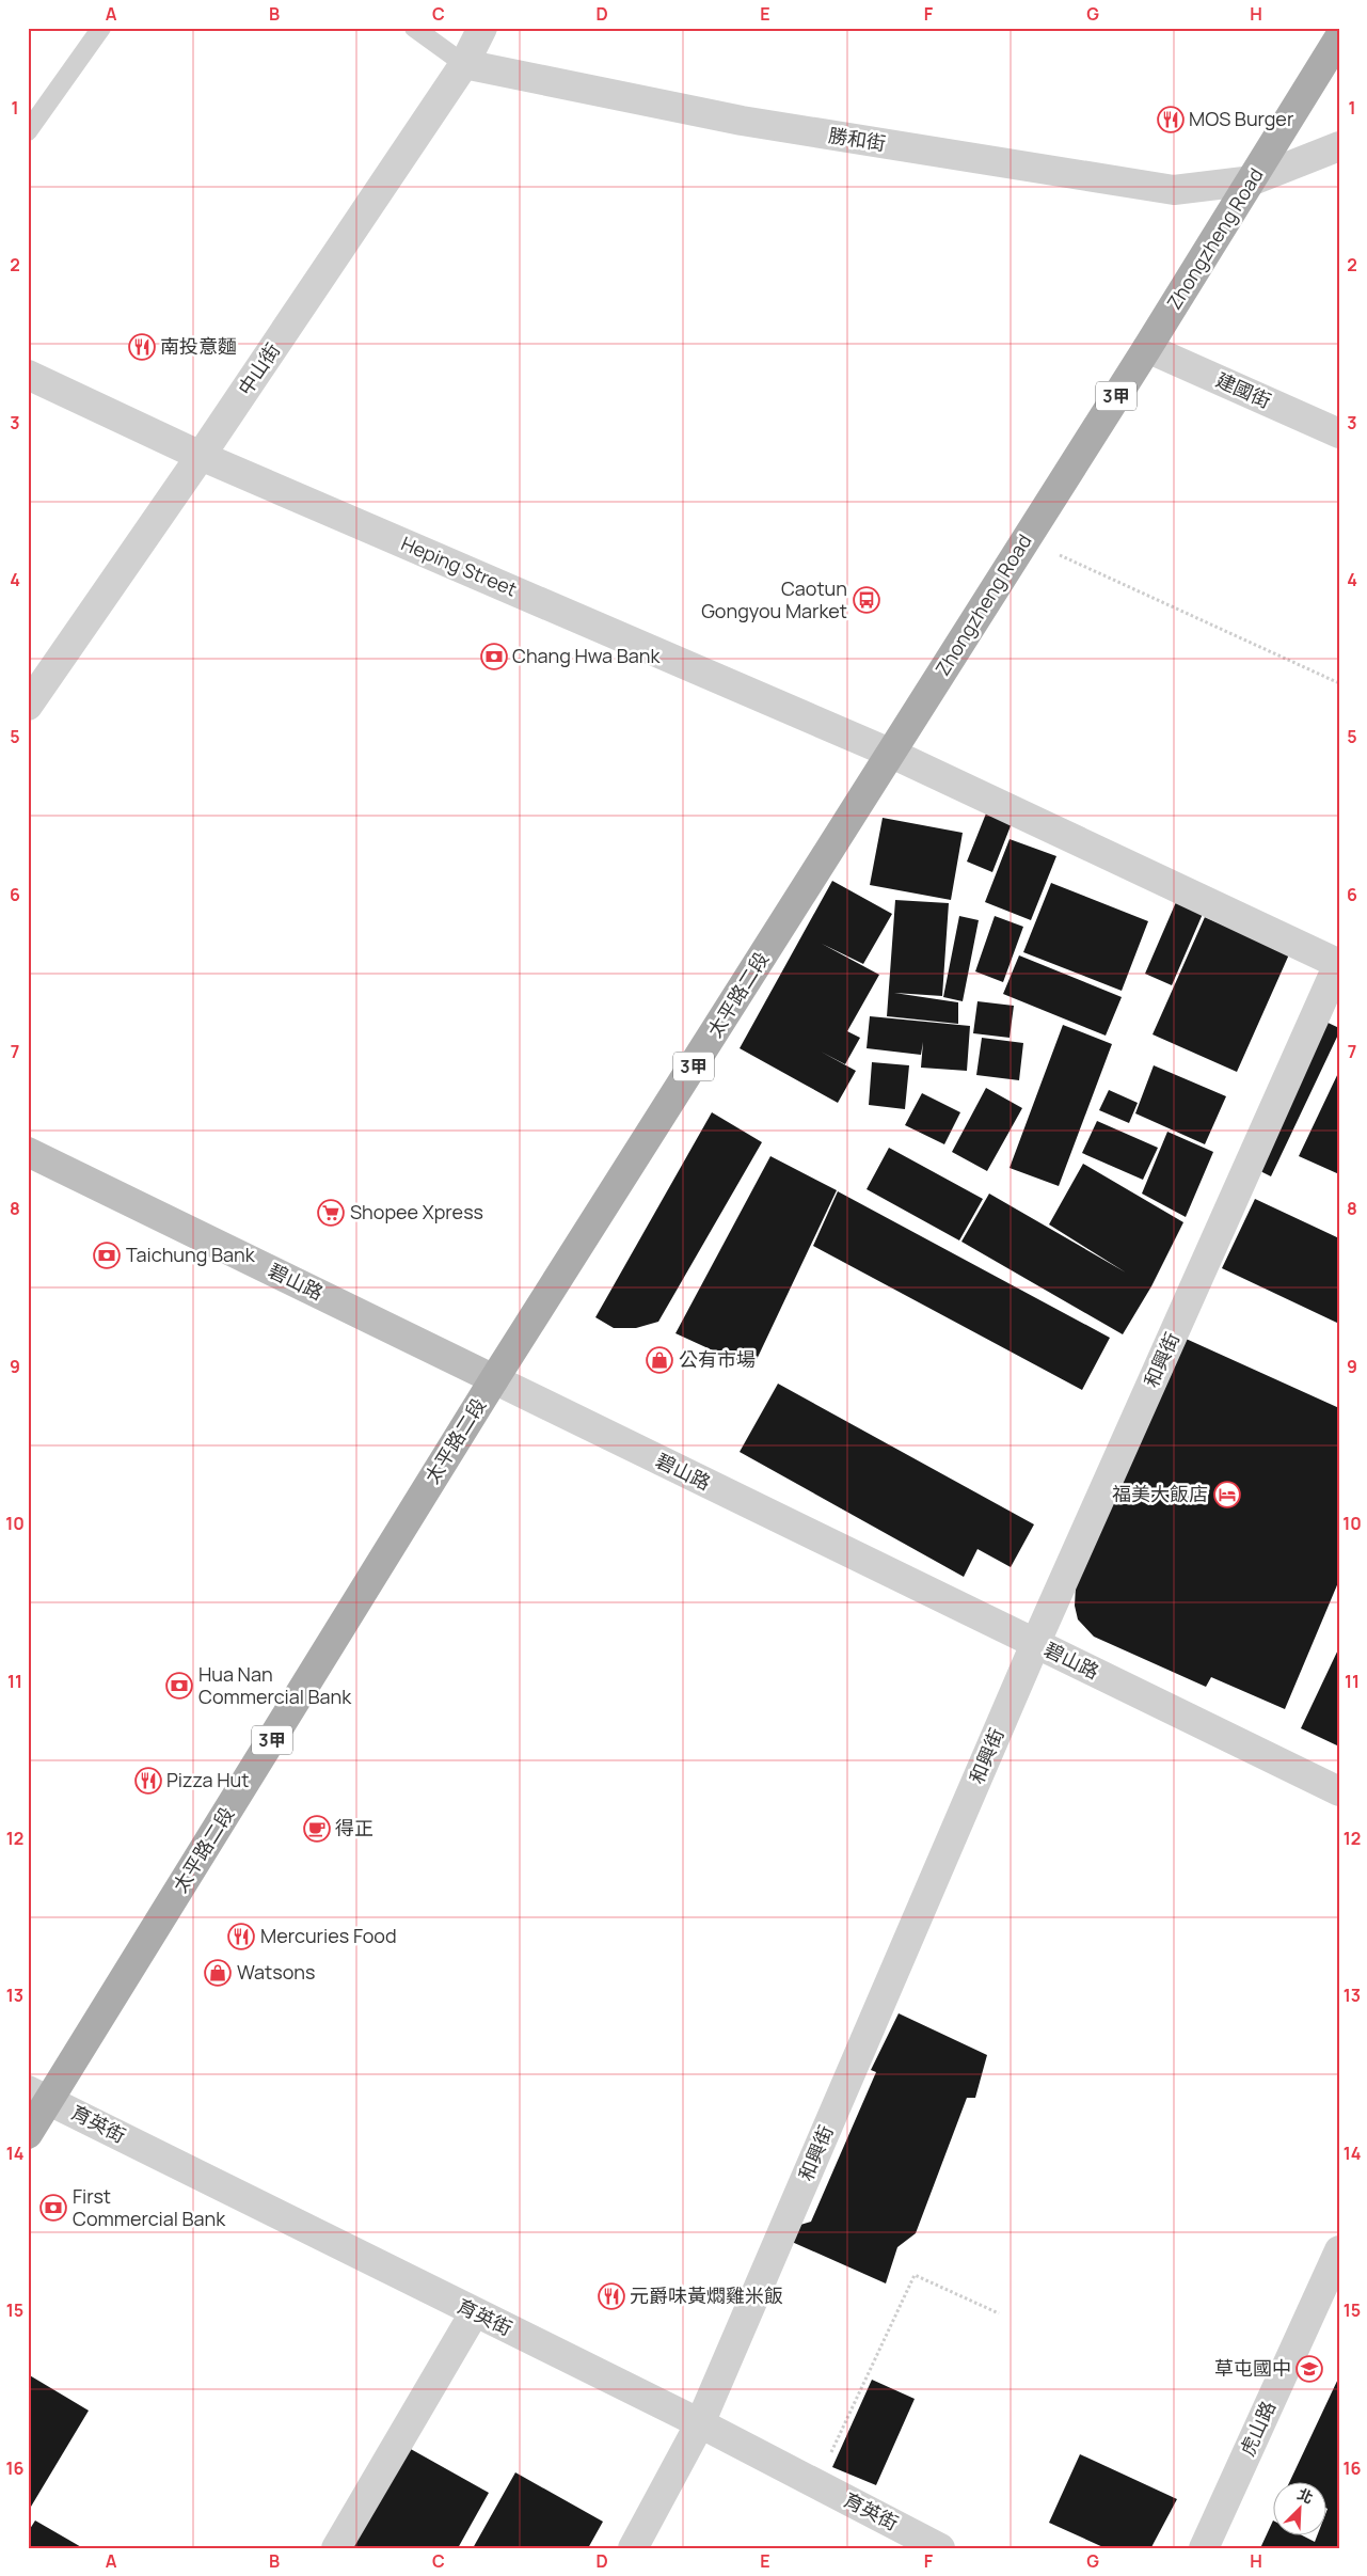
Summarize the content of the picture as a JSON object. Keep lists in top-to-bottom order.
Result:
{
  "streets": {
    "main road": [
      "Zhongzheng Road",
      "3甲",
      "太平路二段",
      "碧山路"
    ],
    "street": [
      "勝和街",
      "中山街",
      "建國街",
      "Heping Street",
      "和興街",
      "育英街",
      "虎山路"
    ]
  },
  "crossings": [
    ["勝和街", "Zhongzheng Road"],
    ["勝和街", "中山街"],
    ["Zhongzheng Road", "建國街"],
    ["Zhongzheng Road", "Heping Street"],
    ["Zhongzheng Road", "太平路二段"],
    ["中山街", "Heping Street"],
    ["Heping Street", "太平路二段"],
    ["太平路二段", "碧山路"],
    ["太平路二段", "育英街"],
    ["碧山路", "和興街"],
    ["和興街", "育英街"]
  ],
  "places": {
    "restaurant": [
      "MOS Burger",
      "南投意麵",
      "Pizza Hut",
      "Mercuries Food",
      "元爵味黃燜雞米飯"
    ],
    "bus stop": ["Caotun Gongyou Market"],
    "bank": [
      "Chang Hwa Bank",
      "Taichung Bank",
      "Hua Nan Commercial Bank",
      "First Commercial Bank"
    ],
    "supermarket": ["Shopee Xpress"],
    "shop": ["公有市場", "Watsons"],
    "hotel": ["福美大飯店"],
    "cafe": ["得正"],
    "school or university": ["草屯國中"]
  },
  "north": "top right",
  "grid": {
    "columns": [
      "A",
      "B",
      "C",
      "D",
      "E",
      "F",
      "G",
      "H"
    ],
    "rows": [
      "1",
      "2",
      "3",
      "4",
      "5",
      "6",
      "7",
      "8",
      "9",
      "10",
      "11",
      "12",
      "13",
      "14",
      "15",
      "16"
    ]
  }
}
